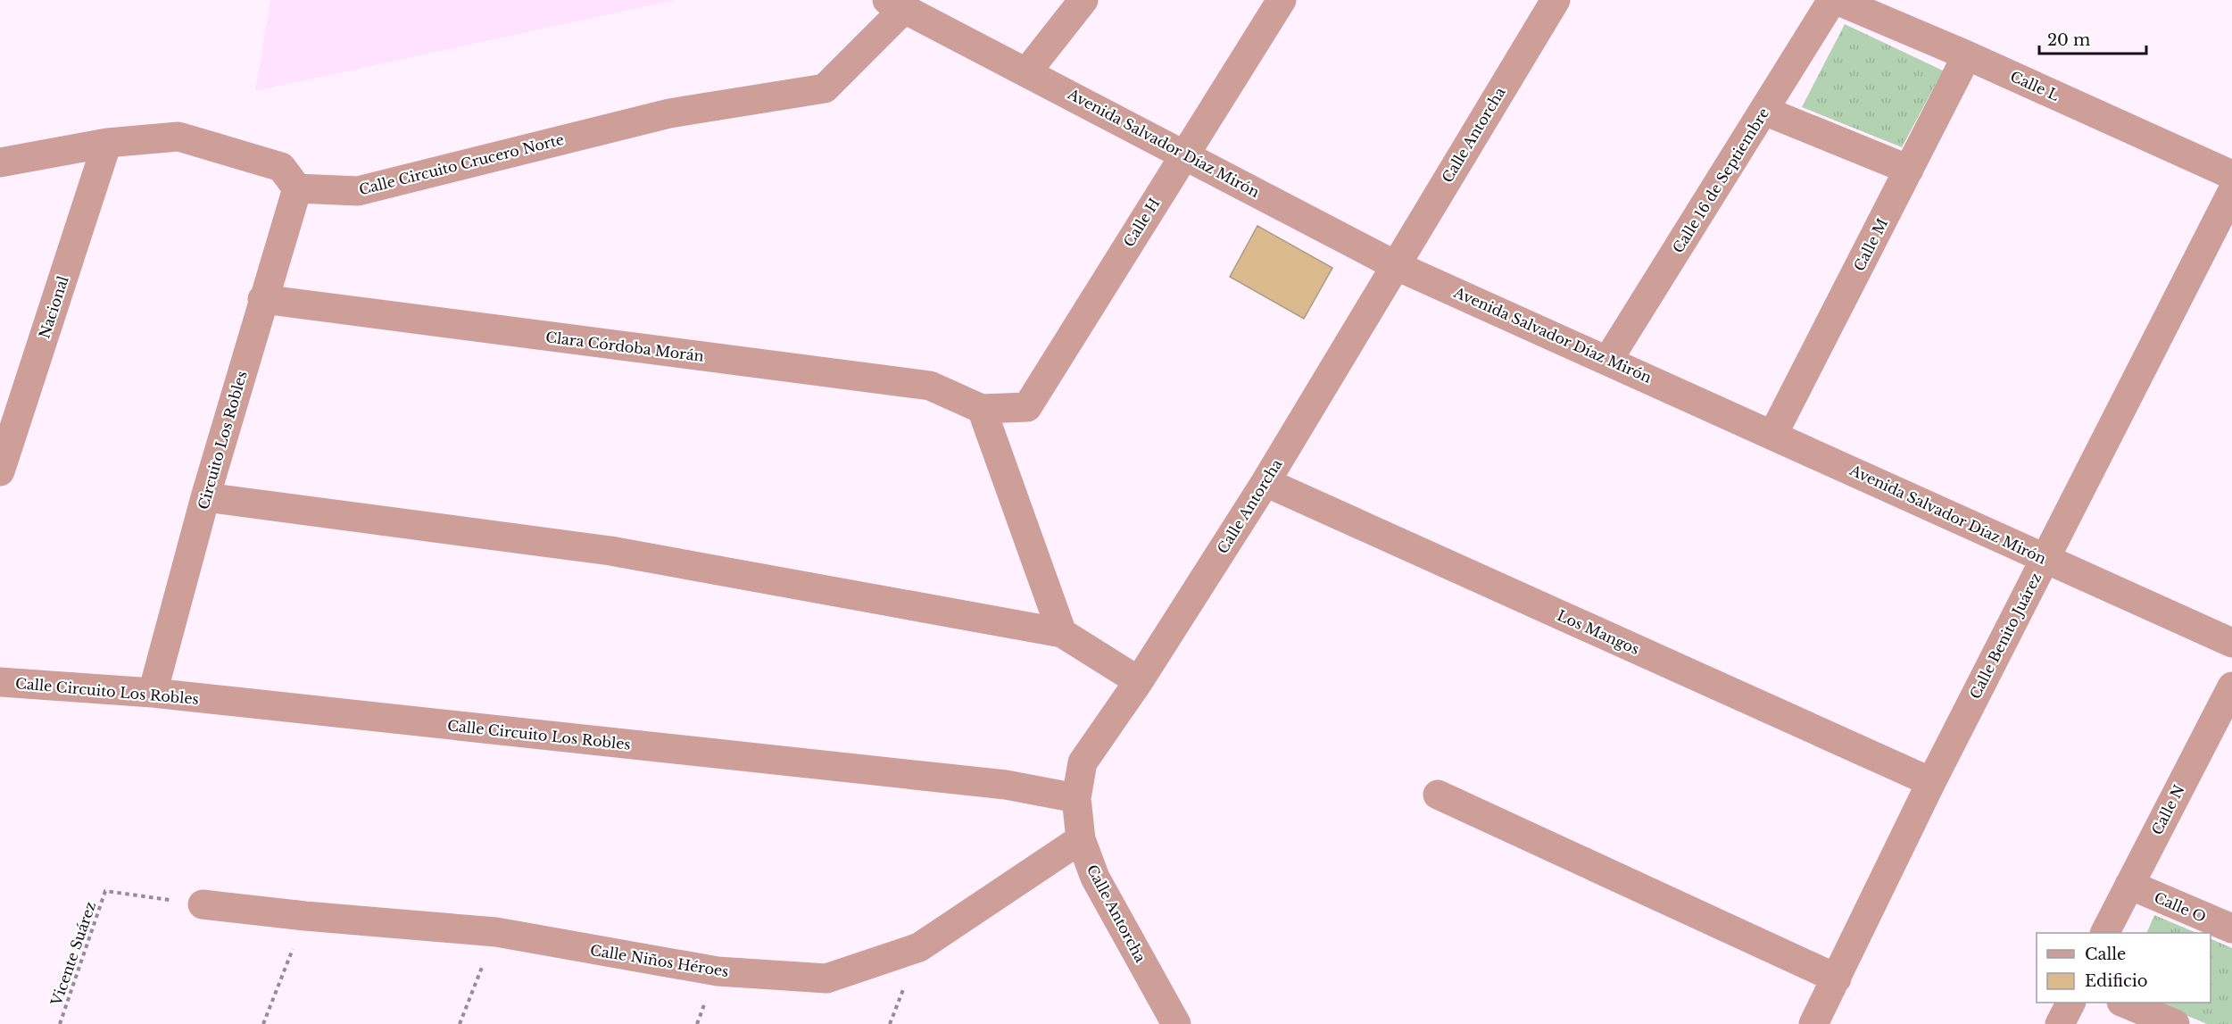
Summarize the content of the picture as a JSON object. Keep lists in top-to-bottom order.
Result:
{
  "streets": {
    "street": [
      "Calle L",
      "Calle Antorcha",
      "Avenida Salvador Díaz Mirón",
      "Calle Circuito Crucero Norte",
      "Calle 16 de Septiembre",
      "Calle H",
      "Calle M",
      "Nacional",
      "Clara Córdoba Morán",
      "Circuito Los Robles",
      "Los Mangos",
      "Calle Benito Juárez",
      "Calle Circuito Los Robles",
      "Calle N",
      "Calle O",
      "Calle Niños Héroes"
    ],
    "path": ["Vicente Suárez"]
  },
  "crossings": [
    ["Calle L", "Calle M"],
    ["Calle Antorcha", "Avenida Salvador Díaz Mirón"],
    ["Calle Antorcha", "Los Mangos"],
    ["Calle Antorcha", "Calle Circuito Los Robles"],
    ["Calle Antorcha", "Calle Niños Héroes"],
    ["Avenida Salvador Díaz Mirón", "Calle Circuito Crucero Norte"],
    ["Avenida Salvador Díaz Mirón", "Calle 16 de Septiembre"],
    ["Avenida Salvador Díaz Mirón", "Calle H"],
    ["Avenida Salvador Díaz Mirón", "Calle M"],
    ["Avenida Salvador Díaz Mirón", "Calle Benito Juárez"],
    ["Calle Circuito Crucero Norte", "Circuito Los Robles"],
    ["Calle H", "Clara Córdoba Morán"],
    ["Clara Córdoba Morán", "Circuito Los Robles"],
    ["Circuito Los Robles", "Calle Circuito Los Robles"],
    ["Los Mangos", "Calle Benito Juárez"],
    ["Calle N", "Calle O"],
    ["Vicente Suárez", "Calle Niños Héroes"]
  ],
  "legend": ["Calle", "Edificio"],
  "scale_bar": "20 m"
}
